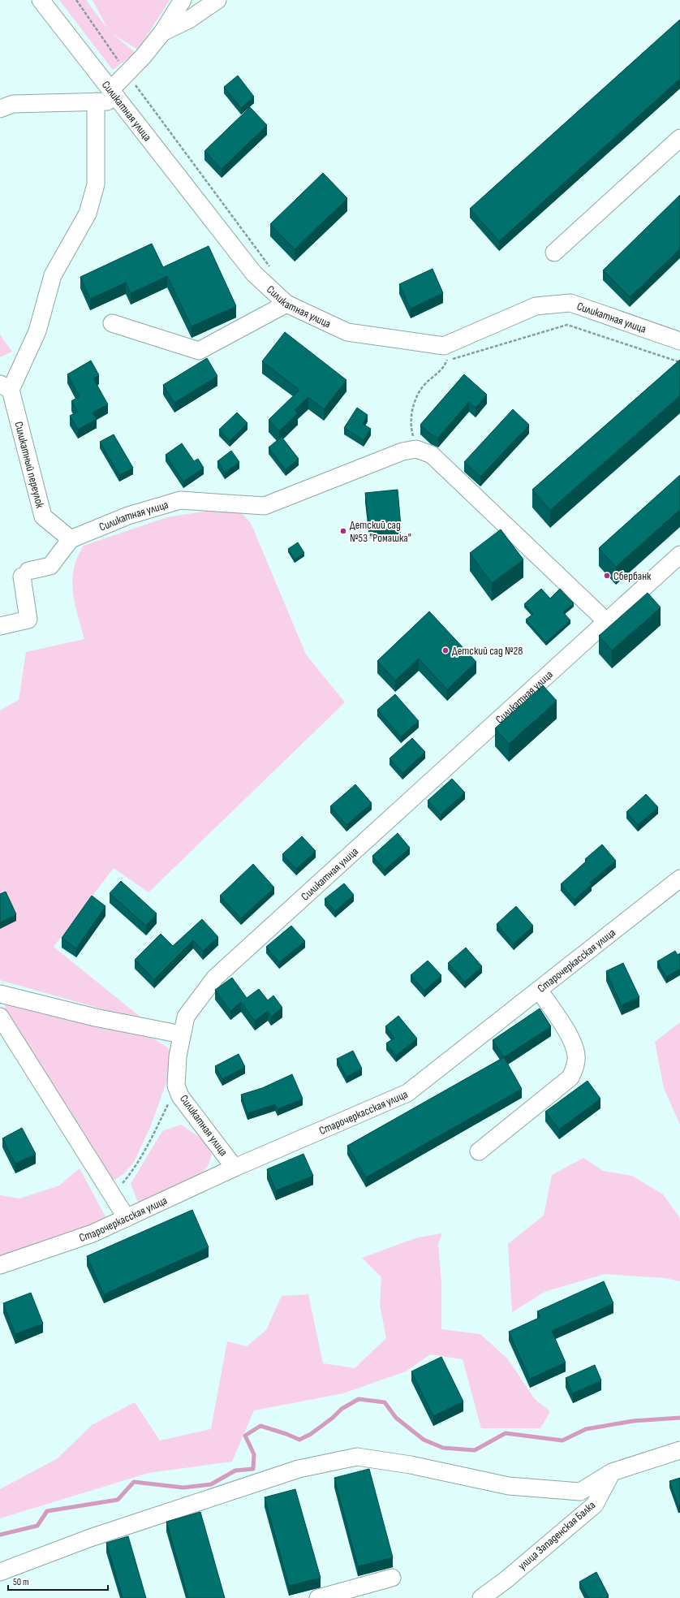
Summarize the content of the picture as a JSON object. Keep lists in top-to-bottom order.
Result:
{
  "streets": {
    "street": [
      "Силикатная улица",
      "Силикатный переулок",
      "Старочеркасская улица",
      "улица Западенская Балка"
    ]
  },
  "crossings": [
    ["Силикатная улица", "Силикатный переулок"],
    ["Силикатная улица", "Старочеркасская улица"]
  ],
  "places": ["Детский сад №53 \"Ромашка\"", "Сбербанк", "Детский сад №28"],
  "scale_bar": "50 m"
}
